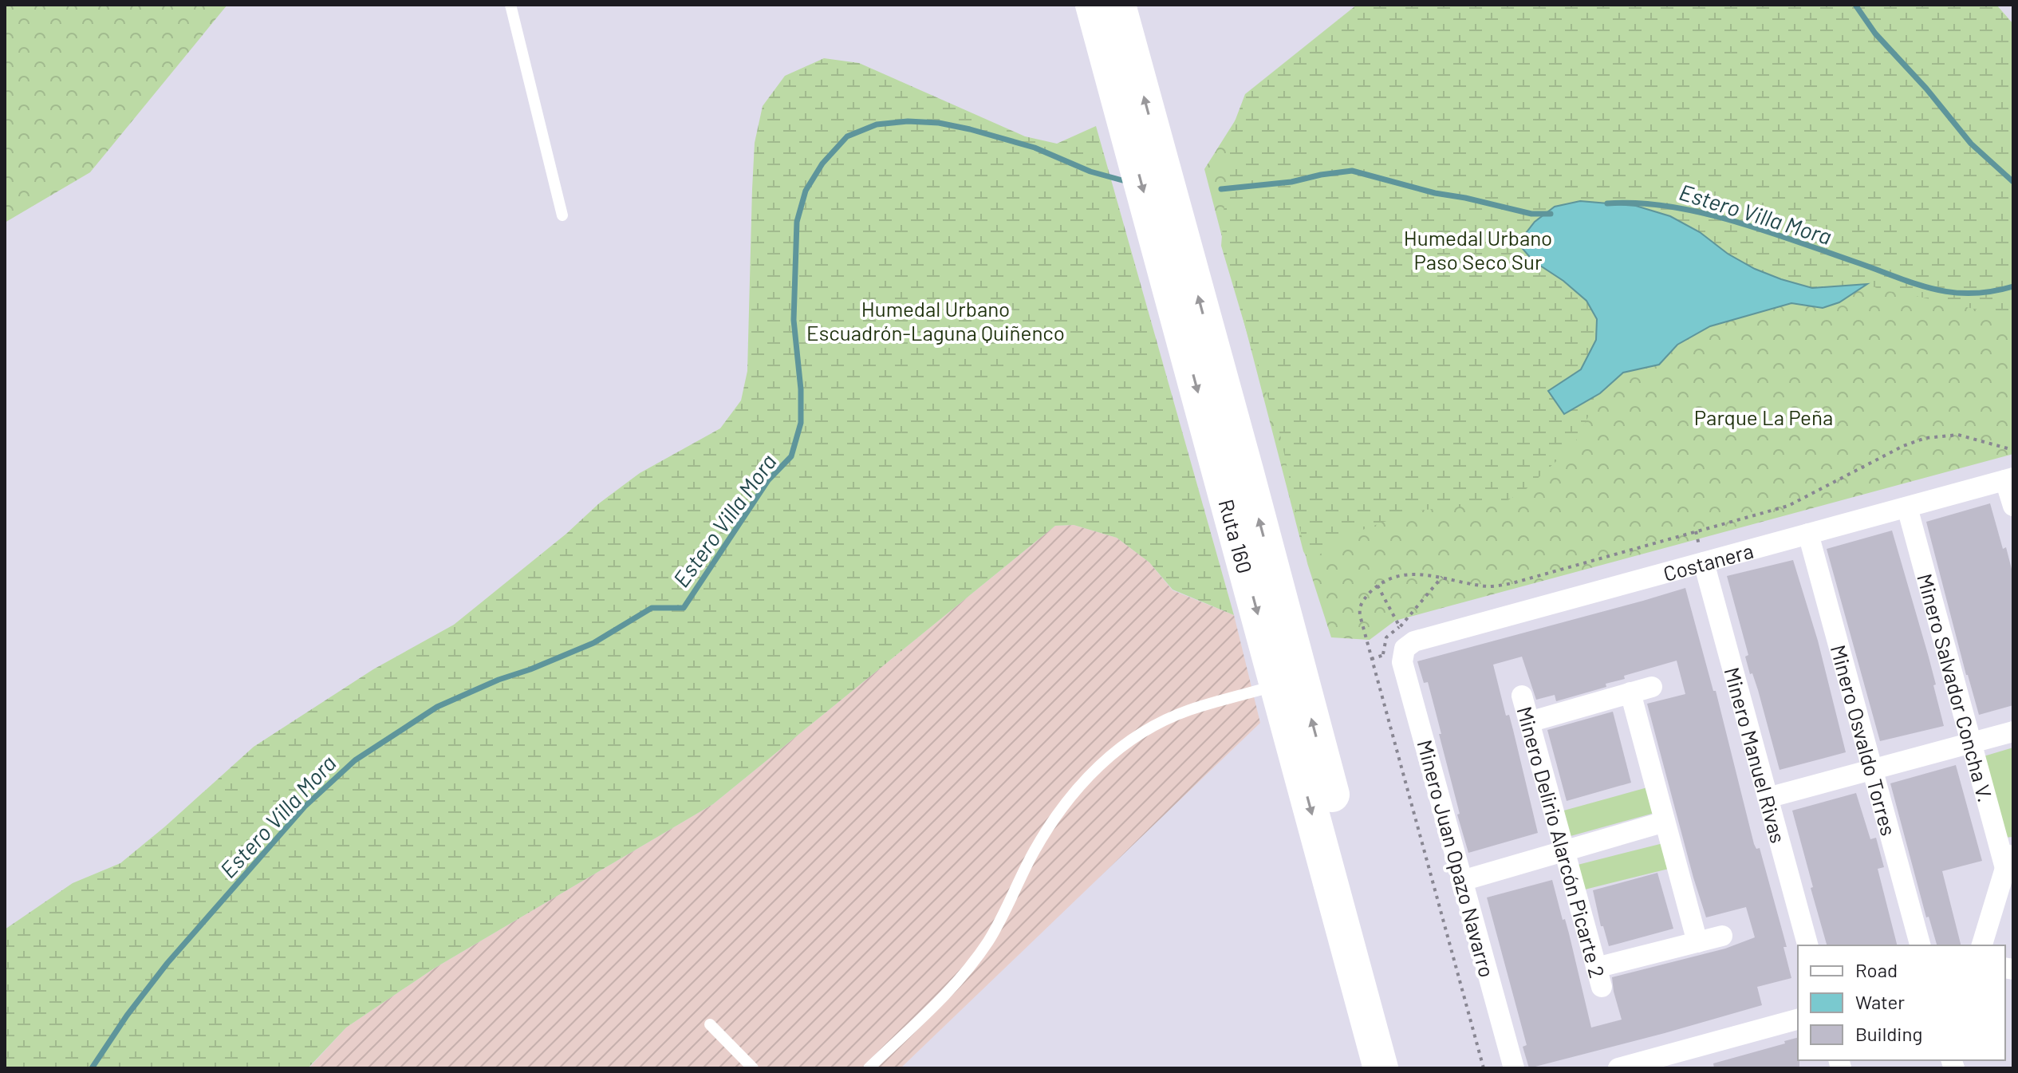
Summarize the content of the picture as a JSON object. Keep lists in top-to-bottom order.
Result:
{
  "streets": {
    "highway": ["Ruta 160"],
    "street": [
      "Costanera",
      "Minero Salvador Concha V.",
      "Minero Osvaldo Torres",
      "Minero Manuel Rivas",
      "Minero Delirio Alarcón Picarte 2",
      "Minero Juan Opazo Navarro"
    ]
  },
  "crossings": [
    ["Costanera", "Minero Salvador Concha V."],
    ["Costanera", "Minero Osvaldo Torres"],
    ["Costanera", "Minero Manuel Rivas"],
    ["Costanera", "Minero Juan Opazo Navarro"]
  ],
  "water": ["Estero Villa Mora"],
  "parks": ["Humedal Urbano Paso Seco Sur", "Humedal Urbano Escuadrón-Laguna Quiñenco", "Parque La Peña"],
  "legend": ["Road", "Water", "Building"]
}
